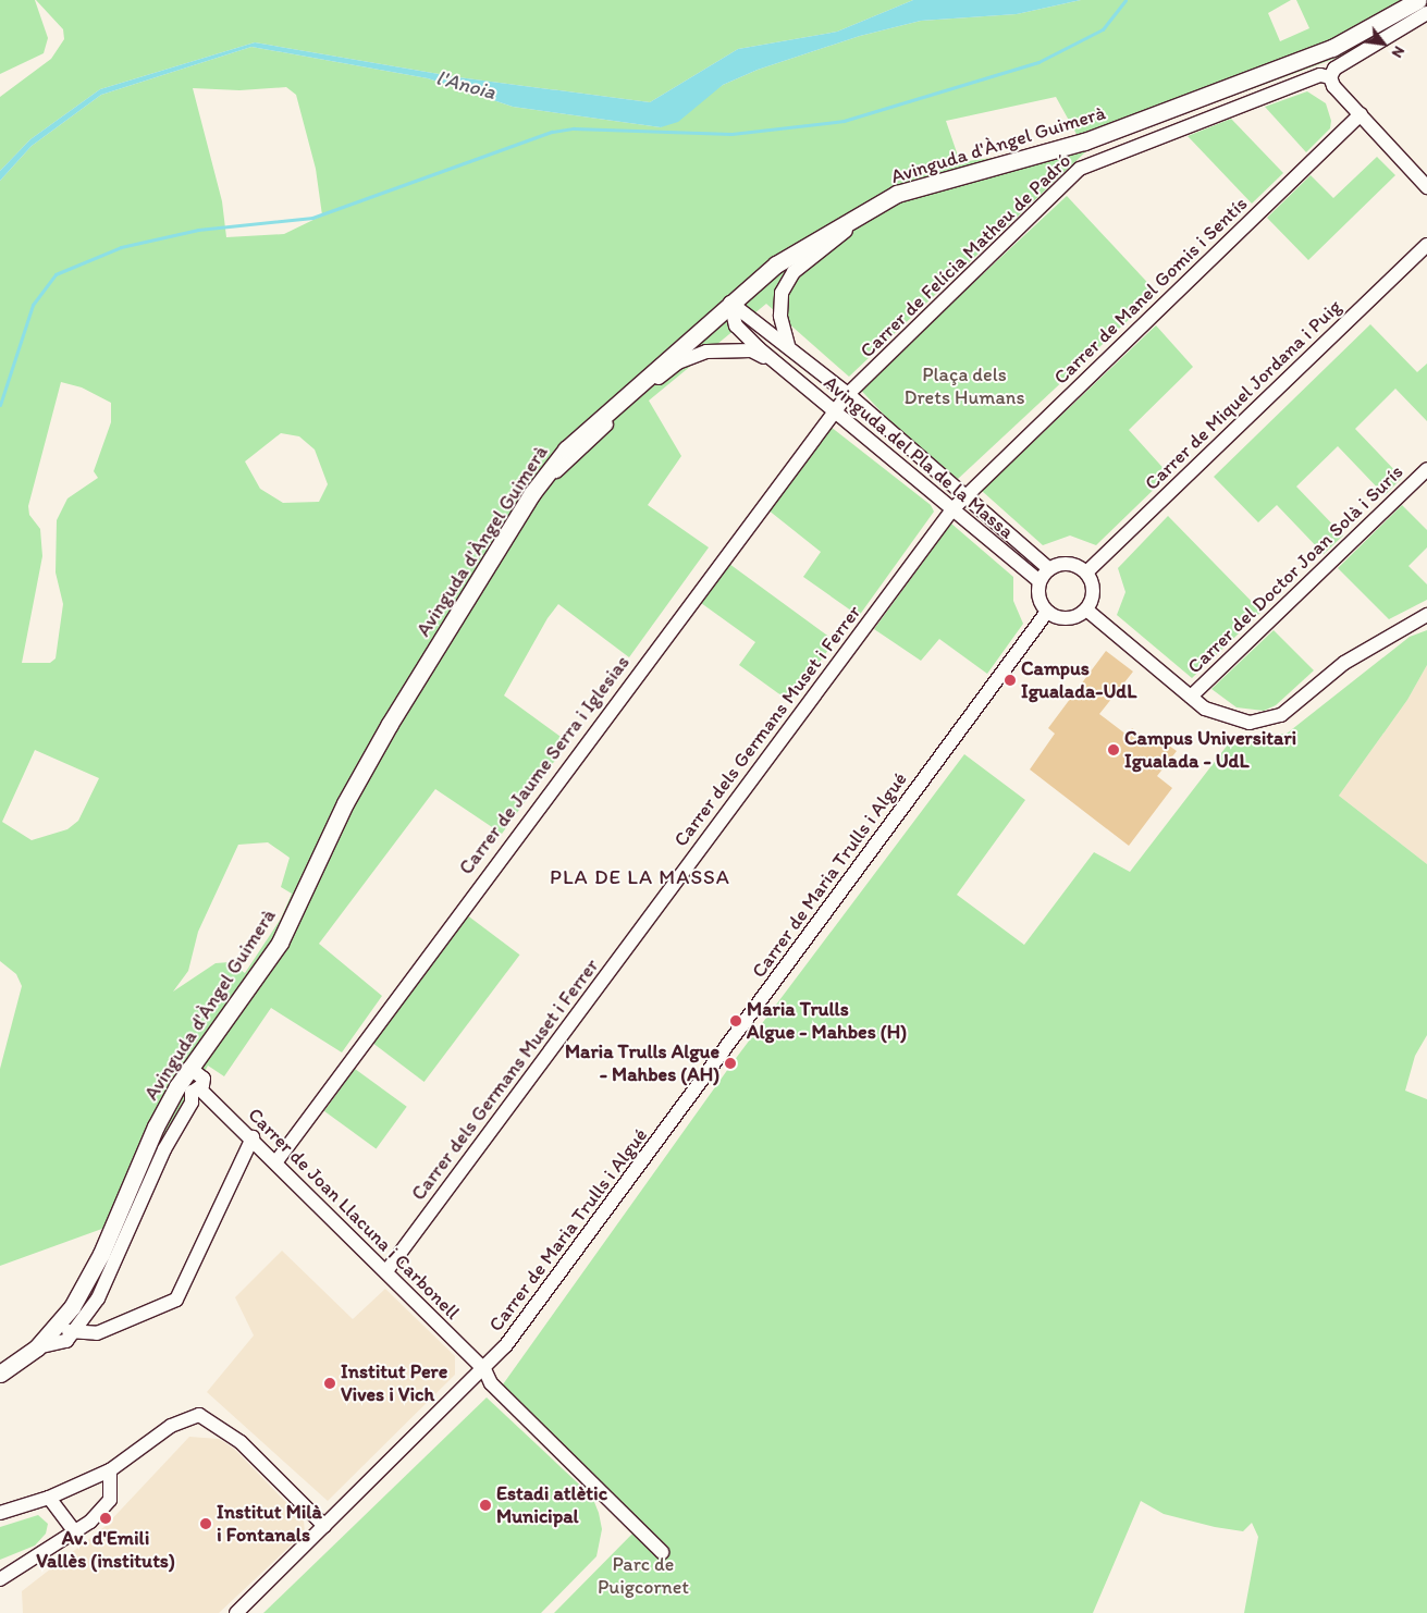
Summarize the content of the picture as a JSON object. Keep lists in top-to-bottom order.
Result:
{
  "streets": {
    "street": [
      "Avinguda d'Àngel Guimerà",
      "Carrer de Felícia Matheu de Padró",
      "Carrer de Manel Gomis i Sentís",
      "Carrer de Miquel Jordana i Puig",
      "Avinguda del Pla de la Massa",
      "Carrer del Doctor Joan Solà i Surís",
      "Carrer dels Germans Muset i Ferrer",
      "Carrer de Jaume Serra i Iglesias",
      "Carrer de Maria Trulls i Algué",
      "Carrer de Joan Llacuna i Carbonell"
    ]
  },
  "crossings": [
    ["Avinguda d'Àngel Guimerà", "Avinguda del Pla de la Massa"],
    ["Avinguda d'Àngel Guimerà", "Carrer de Joan Llacuna i Carbonell"],
    ["Carrer de Felícia Matheu de Padró", "Avinguda del Pla de la Massa"],
    ["Carrer de Felícia Matheu de Padró", "Carrer de Jaume Serra i Iglesias"],
    ["Carrer de Manel Gomis i Sentís", "Avinguda del Pla de la Massa"],
    ["Carrer de Manel Gomis i Sentís", "Carrer dels Germans Muset i Ferrer"],
    ["Carrer de Miquel Jordana i Puig", "Avinguda del Pla de la Massa"],
    ["Carrer de Miquel Jordana i Puig", "Carrer de Maria Trulls i Algué"],
    ["Avinguda del Pla de la Massa", "Carrer dels Germans Muset i Ferrer"],
    ["Avinguda del Pla de la Massa", "Carrer de Jaume Serra i Iglesias"],
    ["Avinguda del Pla de la Massa", "Carrer de Maria Trulls i Algué"],
    ["Carrer dels Germans Muset i Ferrer", "Carrer de Joan Llacuna i Carbonell"],
    ["Carrer de Jaume Serra i Iglesias", "Carrer de Joan Llacuna i Carbonell"],
    ["Carrer de Maria Trulls i Algué", "Carrer de Joan Llacuna i Carbonell"]
  ],
  "districts": ["PLA DE LA MASSA"],
  "water": ["l'Anoia"],
  "parks": ["Plaça dels Drets Humans", "Parc de Puigcornet"],
  "places": [
    "Campus Igualada-UdL",
    "Campus Universitari Igualada - UdL",
    "Maria Trulls Algue - Mahbes (H)",
    "Maria Trulls Algue - Mahbes (AH)",
    "Institut Pere Vives i Vich",
    "Estadi atlètic Municipal",
    "Av. d'Emili Vallès (instituts)",
    "Institut Milà i Fontanals"
  ],
  "north": "bottom right"
}
